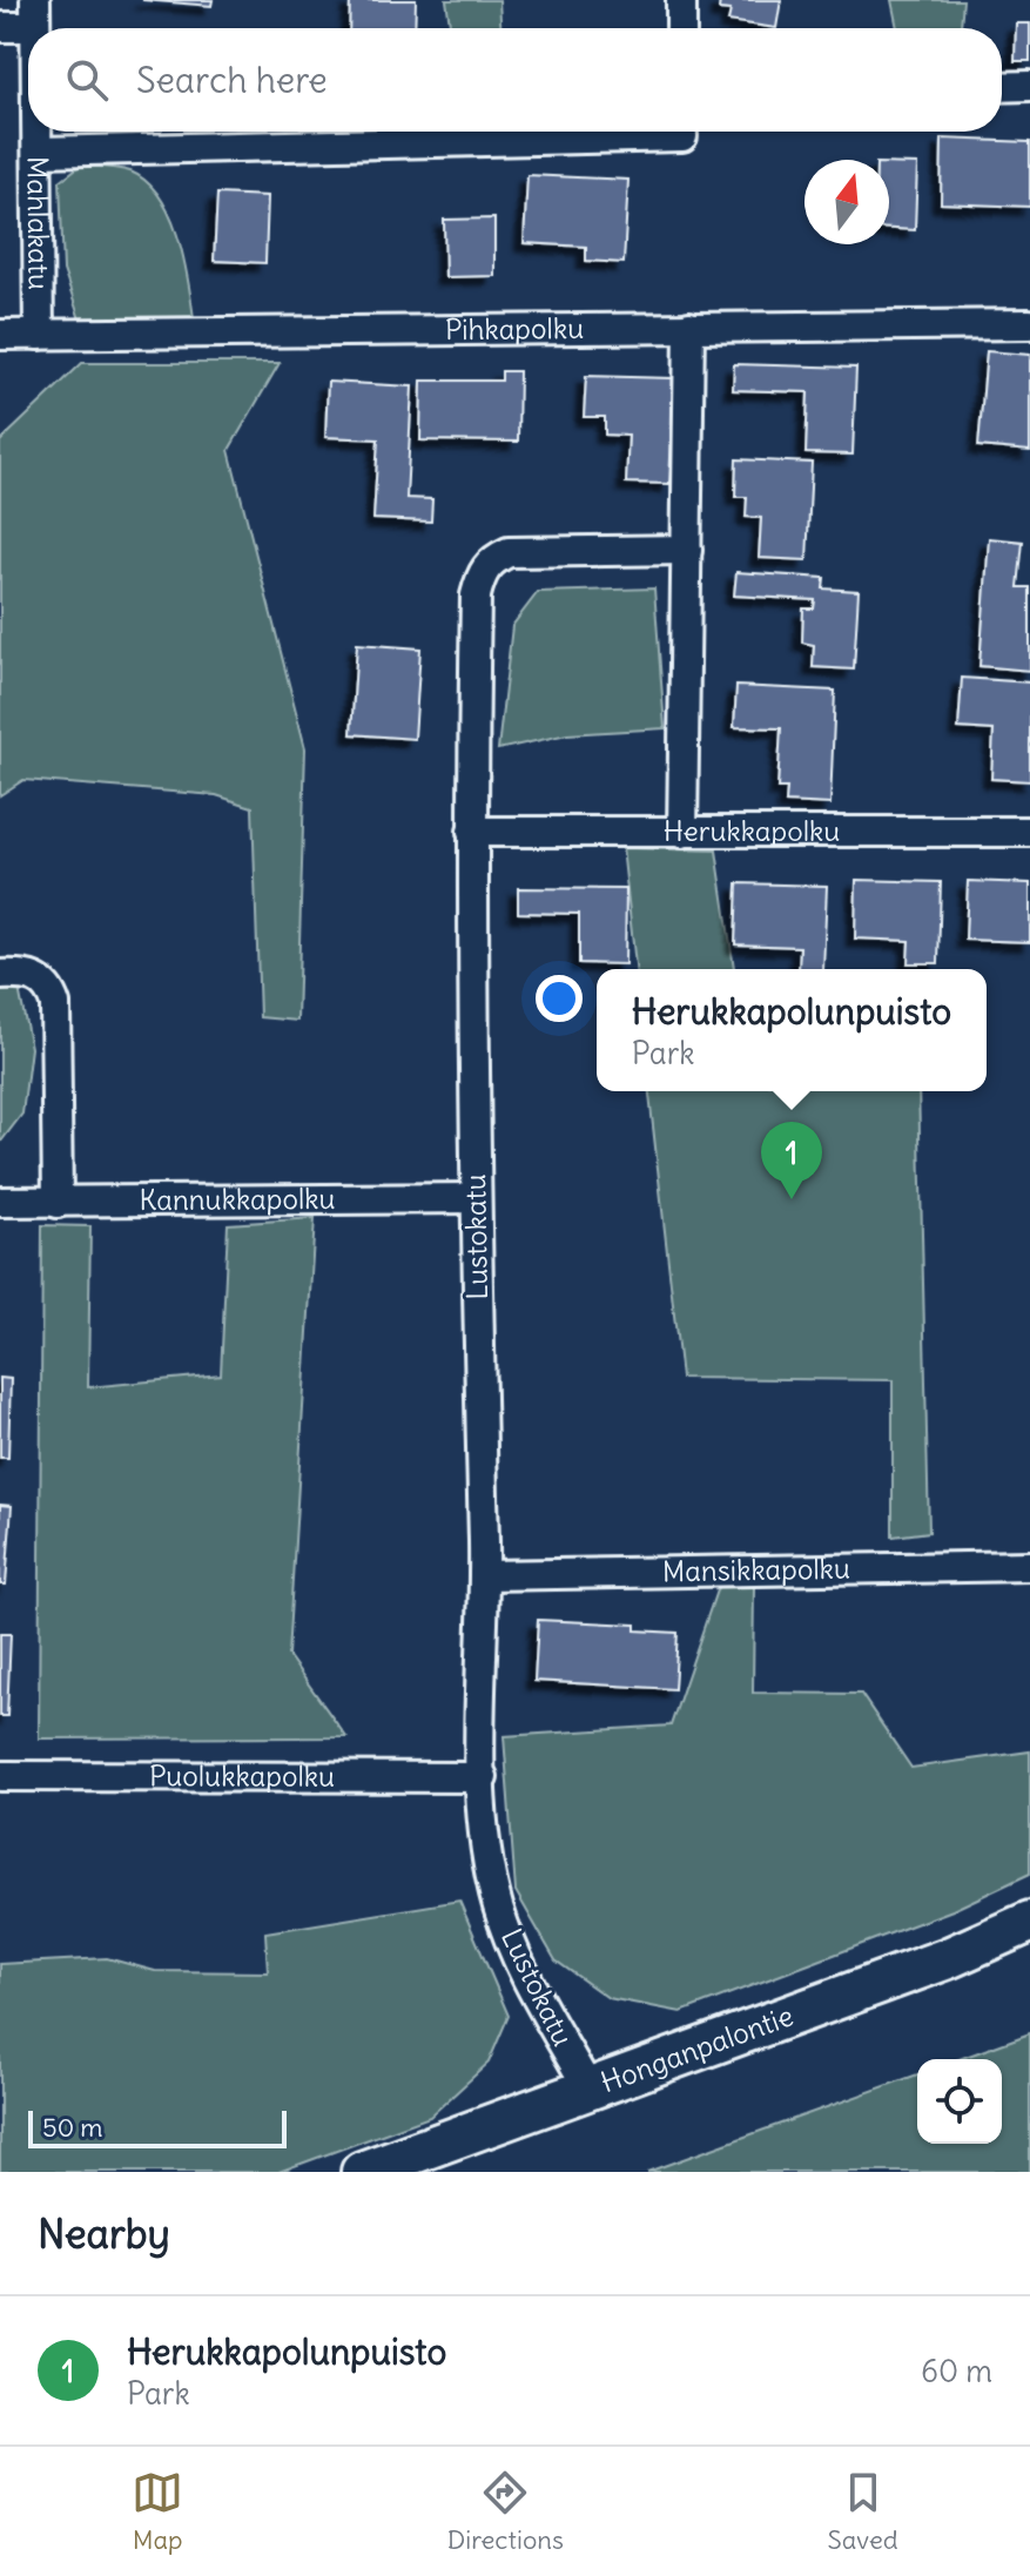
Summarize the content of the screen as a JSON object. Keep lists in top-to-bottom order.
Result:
{
  "streets": {
    "street": [
      "Mahlakatu",
      "Pihkapolku",
      "Herukkapolku",
      "Kannukkapolku",
      "Lustokatu",
      "Mansikkapolku",
      "Puolukkapolku",
      "Honganpalontie"
    ]
  },
  "crossings": [
    ["Mahlakatu", "Pihkapolku"],
    ["Herukkapolku", "Lustokatu"],
    ["Kannukkapolku", "Lustokatu"],
    ["Lustokatu", "Mansikkapolku"],
    ["Lustokatu", "Puolukkapolku"],
    ["Lustokatu", "Honganpalontie"]
  ],
  "scale_bar": "50 m",
  "north": "top",
  "page": {
    "search": "Search here",
    "popup": ["Herukkapolunpuisto", "Park"],
    "pins": "1",
    "scale": "50 m",
    "heading": "Nearby",
    "list": [
      {
        "mark": "1",
        "name": "Herukkapolunpuisto",
        "note": "Park",
        "value": "60 m"
      }
    ],
    "nav": ["Map", "Directions", "Saved"]
  }
}
